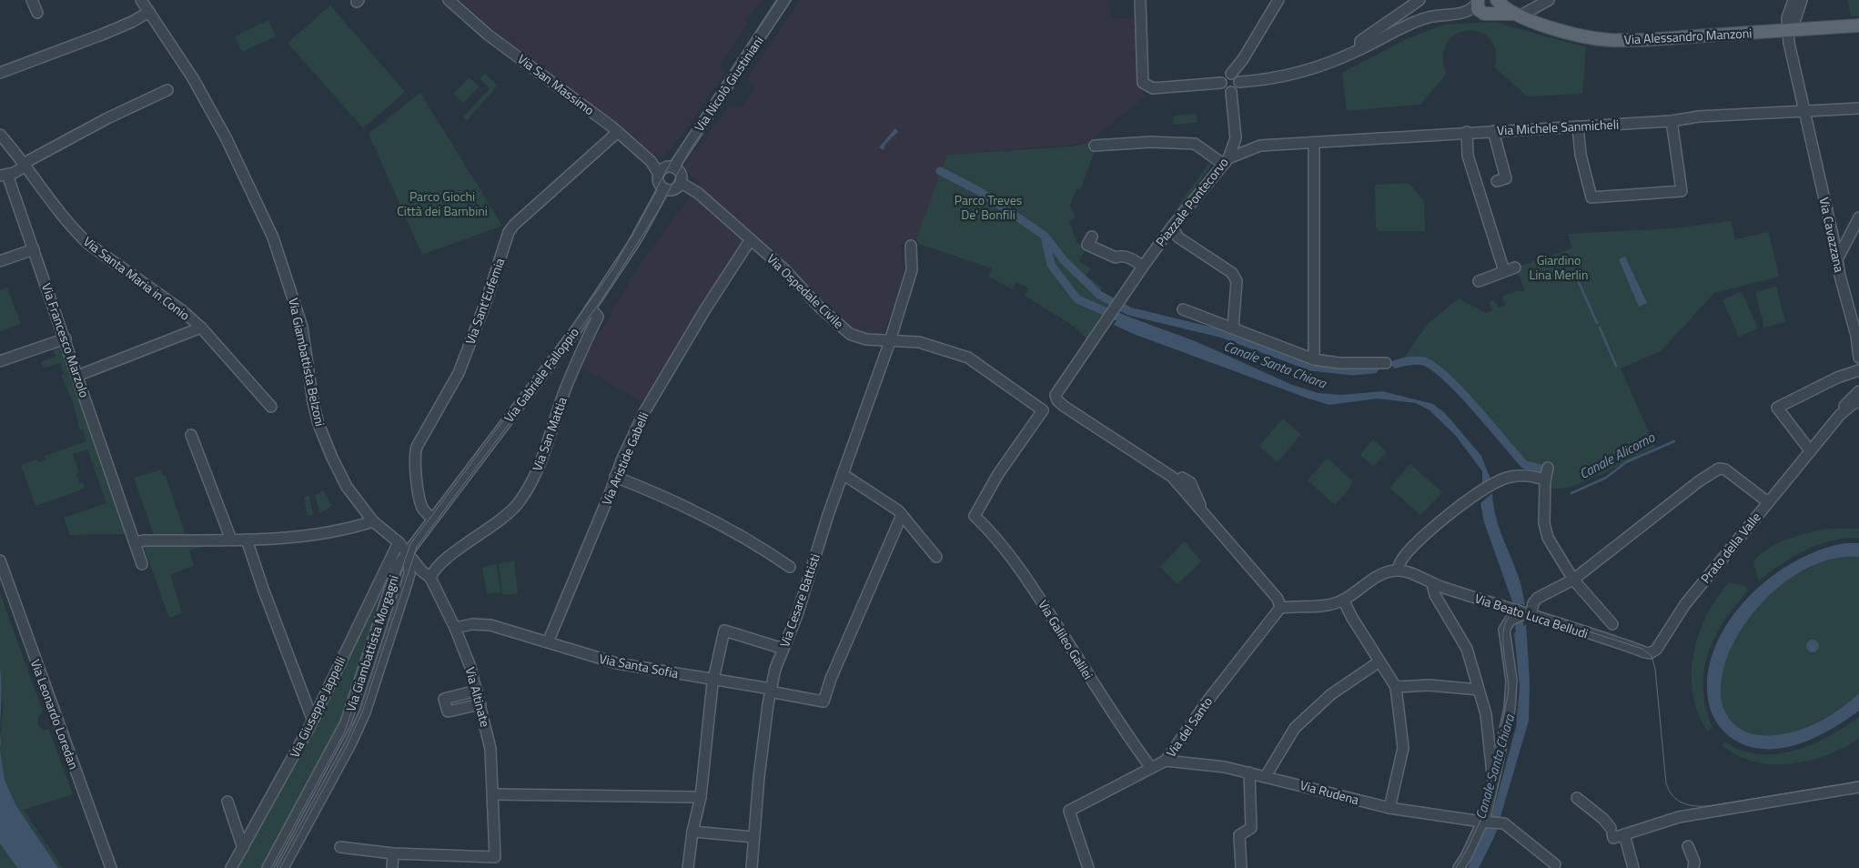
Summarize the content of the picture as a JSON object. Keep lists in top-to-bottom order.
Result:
{
  "streets": {
    "main road": ["Via Alessandro Manzoni"],
    "street": [
      "Via Nicolò Giustiniani",
      "Via San Massimo",
      "Via Michele Sanmicheli",
      "Piazzale Pontecorvo",
      "Via Cavazzana",
      "Via Santa Maria in Conio",
      "Via Ospedale Civile",
      "Via Sant'Eufemia",
      "Via Francesco Marzolo",
      "Via Giambattista Belzoni",
      "Via Gabriele Falloppio",
      "Via San Mattia",
      "Via Aristide Gabelli",
      "Prato della Valle",
      "Via Cesare Battisti",
      "Via Beato Luca Belludi",
      "Via Galileo Galilei",
      "Via Giambattista Morgagni",
      "Via Santa Sofia",
      "Via Altinate",
      "Via Giuseppe Jappelli",
      "Via Leonardo Loredan",
      "Via del Santo",
      "Via Rudena"
    ]
  },
  "crossings": [
    ["Via Alessandro Manzoni", "Piazzale Pontecorvo"],
    ["Via Alessandro Manzoni", "Via Cavazzana"],
    ["Via Nicolò Giustiniani", "Via San Massimo"],
    ["Via Nicolò Giustiniani", "Via Ospedale Civile"],
    ["Via Nicolò Giustiniani", "Via Gabriele Falloppio"],
    ["Via San Massimo", "Via Ospedale Civile"],
    ["Via San Massimo", "Via Sant'Eufemia"],
    ["Via San Massimo", "Via Gabriele Falloppio"],
    ["Via Michele Sanmicheli", "Piazzale Pontecorvo"],
    ["Via Michele Sanmicheli", "Via Cavazzana"],
    ["Via Santa Maria in Conio", "Via Francesco Marzolo"],
    ["Via Ospedale Civile", "Via Gabriele Falloppio"],
    ["Via Ospedale Civile", "Via Aristide Gabelli"],
    ["Via Ospedale Civile", "Via Cesare Battisti"],
    ["Via Ospedale Civile", "Via Galileo Galilei"],
    ["Via Sant'Eufemia", "Via Gabriele Falloppio"],
    ["Via Giambattista Belzoni", "Via Gabriele Falloppio"],
    ["Via Giambattista Belzoni", "Via Giambattista Morgagni"],
    ["Via Giambattista Belzoni", "Via Altinate"],
    ["Via Giambattista Belzoni", "Via Giuseppe Jappelli"],
    ["Via Gabriele Falloppio", "Via San Mattia"],
    ["Via Gabriele Falloppio", "Via Giambattista Morgagni"],
    ["Via Gabriele Falloppio", "Via Altinate"],
    ["Via San Mattia", "Via Altinate"],
    ["Via Aristide Gabelli", "Via Santa Sofia"],
    ["Prato della Valle", "Via Beato Luca Belludi"],
    ["Via Cesare Battisti", "Via Santa Sofia"],
    ["Via Galileo Galilei", "Via del Santo"],
    ["Via Giambattista Morgagni", "Via Altinate"],
    ["Via Santa Sofia", "Via Altinate"],
    ["Via del Santo", "Via Rudena"]
  ],
  "water": ["Canale Santa Chiara", "Canale Alicorno"],
  "parks": ["Parco Giochi Città dei Bambini", "Parco Treves De' Bonfili", "Giardino Lina Merlin"]
}
